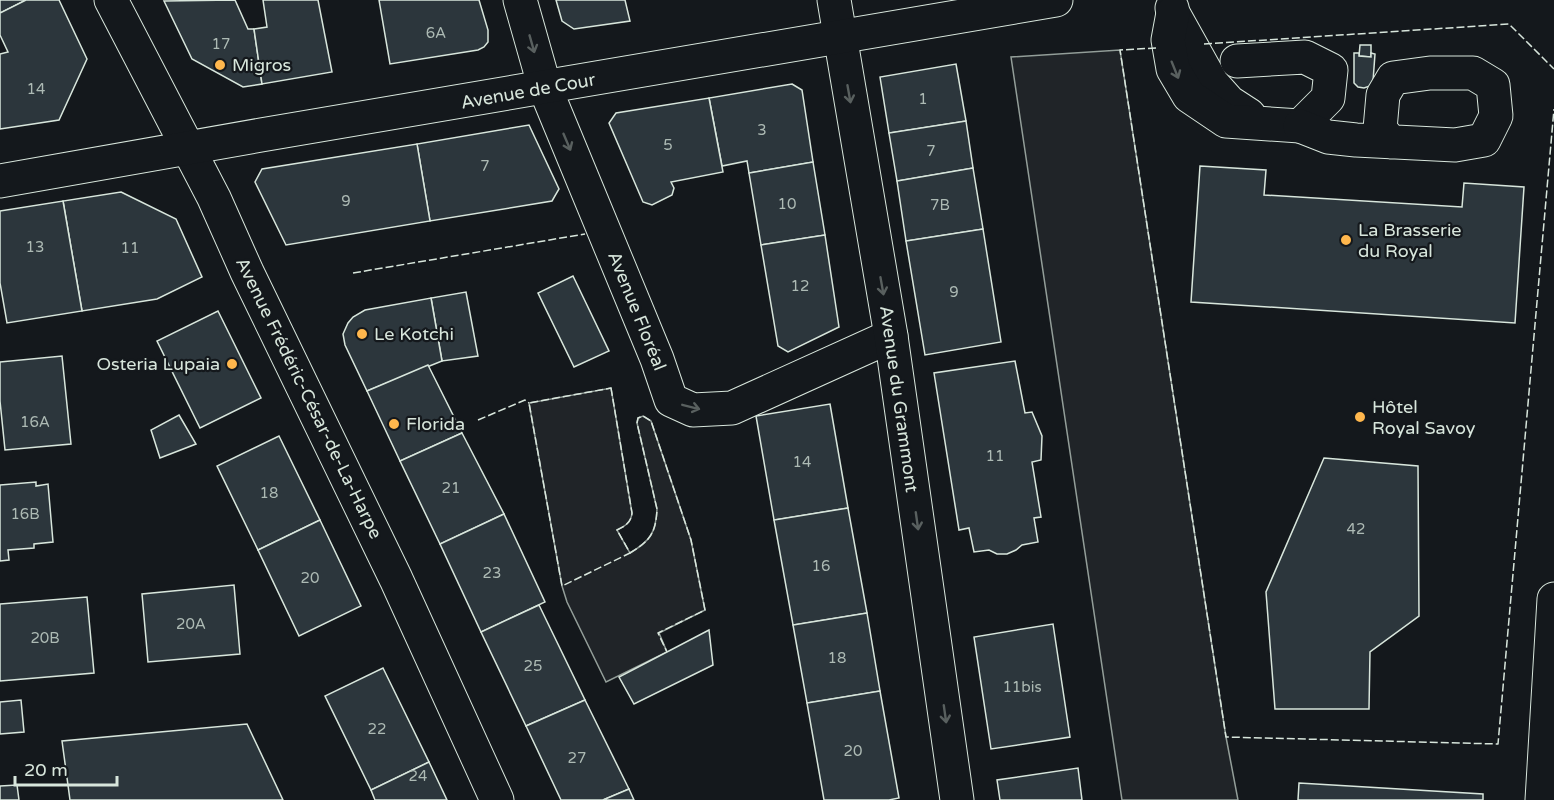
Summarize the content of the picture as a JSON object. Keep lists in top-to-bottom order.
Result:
{
  "streets": {
    "street": [
      "Avenue de Cour",
      "Avenue Floréal",
      "Avenue Frédéric-César-de-La-Harpe",
      "Avenue du Grammont"
    ]
  },
  "crossings": [
    ["Avenue de Cour", "Avenue Floréal"],
    ["Avenue de Cour", "Avenue Frédéric-César-de-La-Harpe"],
    ["Avenue de Cour", "Avenue du Grammont"],
    ["Avenue Floréal", "Avenue du Grammont"]
  ],
  "one_way": ["Avenue du Grammont"],
  "places": [
    "Migros",
    "La Brasserie du Royal",
    "Le Kotchi",
    "Osteria Lupaia",
    "Hôtel Royal Savoy",
    "Florida"
  ],
  "house_numbers": [
    "6A",
    "17",
    "14",
    "1",
    "3",
    "5",
    "7",
    "7",
    "9",
    "10",
    "7B",
    "13",
    "11",
    "12",
    "9",
    "16A",
    "11",
    "14",
    "21",
    "18",
    "16B",
    "42",
    "16",
    "23",
    "20",
    "20A",
    "20B",
    "18",
    "25",
    "11bis",
    "22",
    "20",
    "27",
    "24"
  ],
  "scale_bar": "20 m"
}
